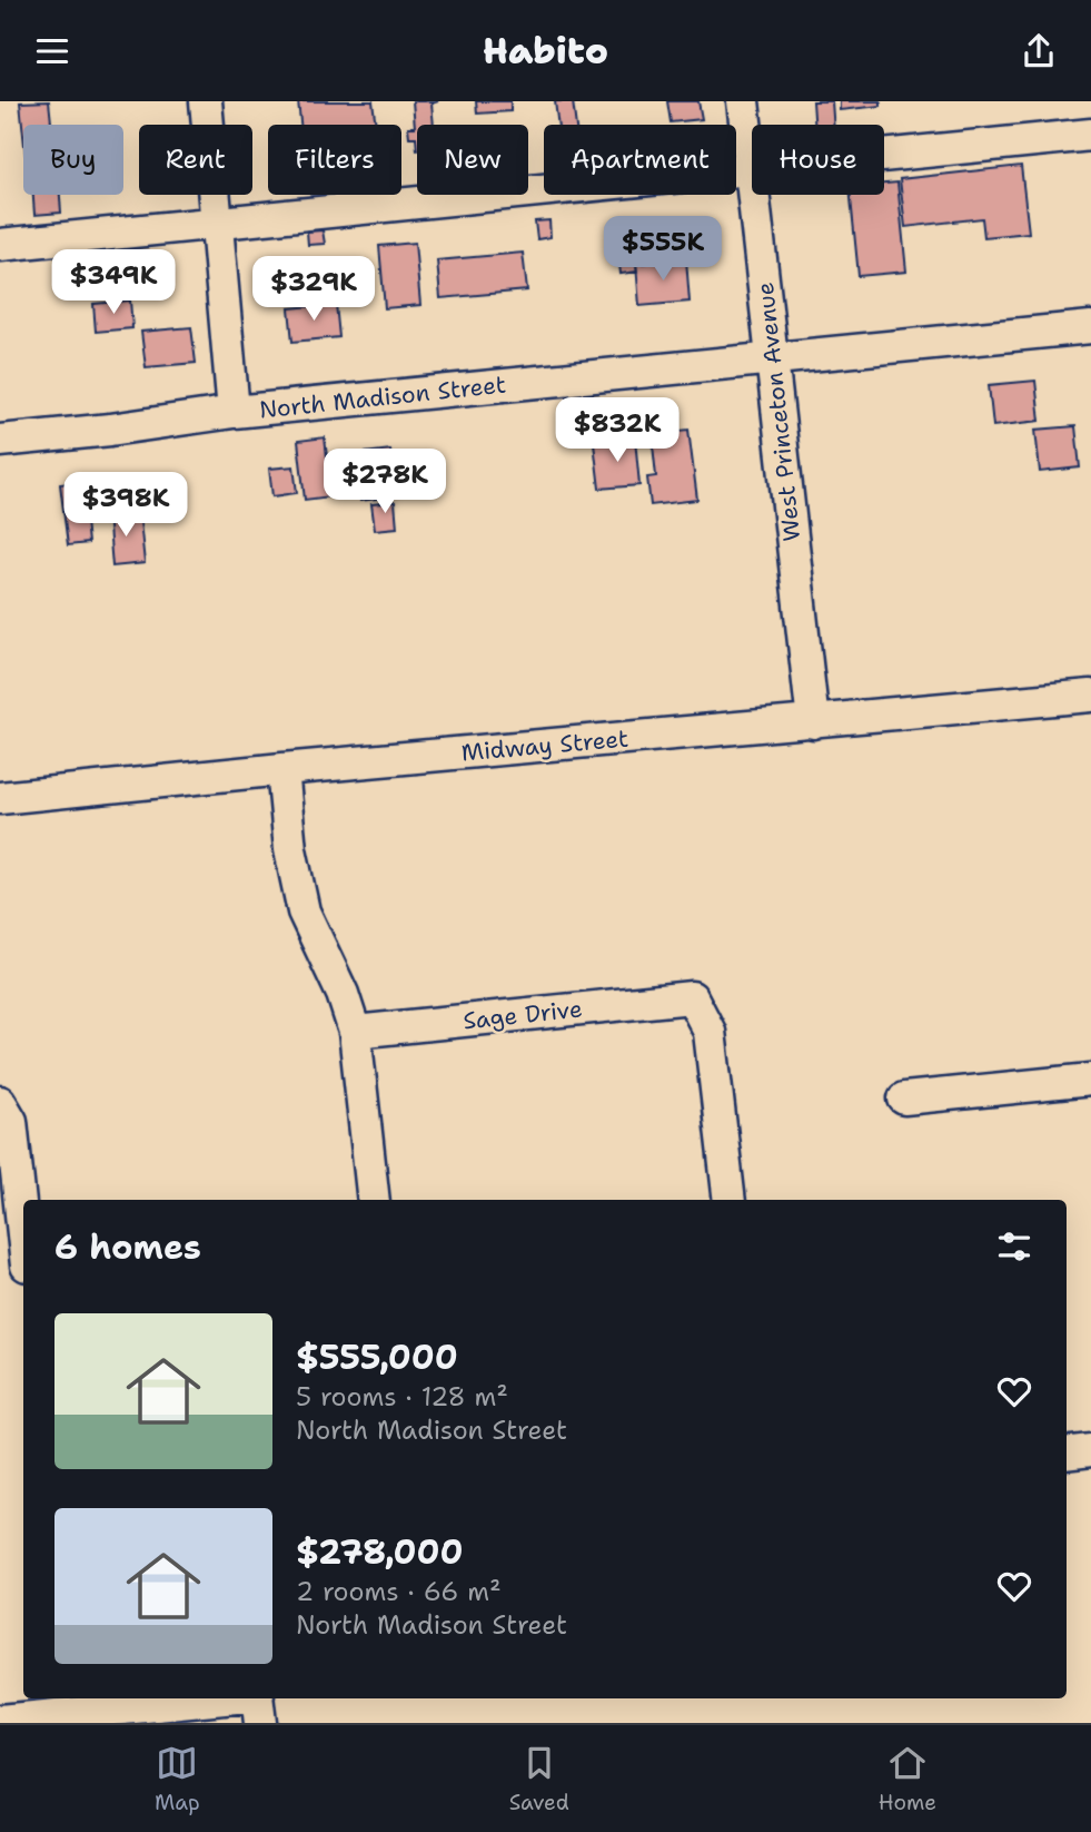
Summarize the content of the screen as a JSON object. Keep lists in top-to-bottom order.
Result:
{
  "streets": {
    "street": [
      "North Madison Street",
      "West Princeton Avenue",
      "Midway Street",
      "Sage Drive"
    ]
  },
  "crossings": [
    ["North Madison Street", "West Princeton Avenue"],
    ["West Princeton Avenue", "Midway Street"]
  ],
  "page": {
    "header": "Habito",
    "chip": [
      "Buy",
      "Rent",
      "Filters",
      "New",
      "Apartment",
      "House"
    ],
    "price": [
      "$555K",
      "$349K",
      "$329K",
      "$832K",
      "$278K",
      "$398K"
    ],
    "heading": "6 homes",
    "list": [
      {
        "name": "$555,000",
        "note": "5 rooms · 128 m² · North Madison Street"
      },
      {
        "name": "$278,000",
        "note": "2 rooms · 66 m² · North Madison Street"
      }
    ],
    "tabs": ["Map", "Saved", "Home"]
  }
}
